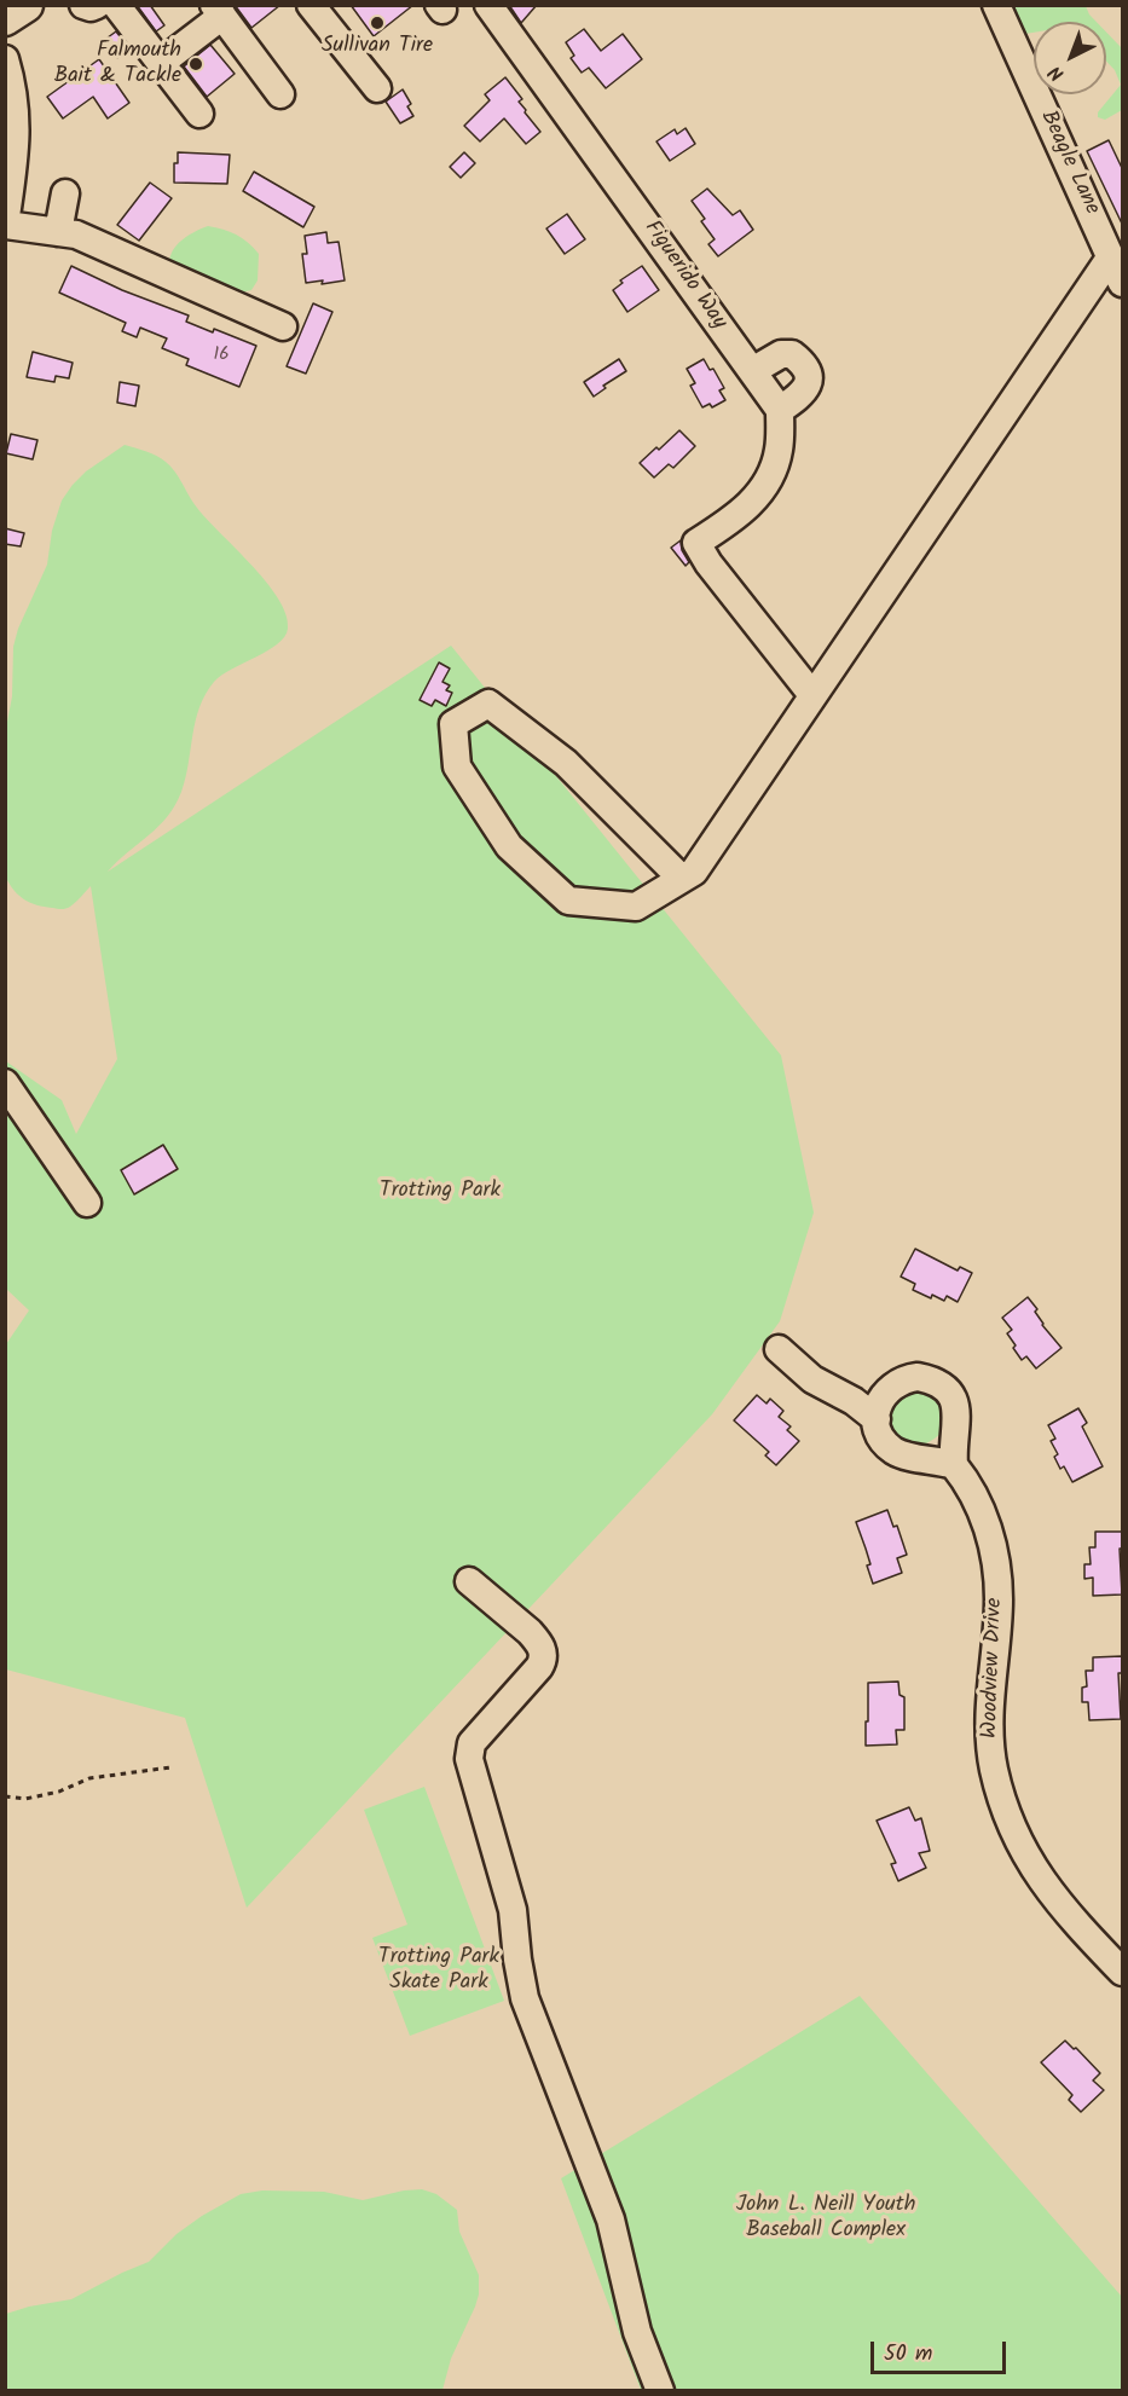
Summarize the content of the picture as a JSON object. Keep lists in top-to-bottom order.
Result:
{
  "streets": {
    "street": ["Beagle Lane", "Figuerido Way", "Woodview Drive"]
  },
  "parks": ["Trotting Park", "Trotting Park Skate Park", "John L. Neill Youth Baseball Complex"],
  "places": ["Sullivan Tire", "Falmouth Bait & Tackle"],
  "house_numbers": ["16"],
  "scale_bar": "50 m",
  "north": "bottom left"
}
